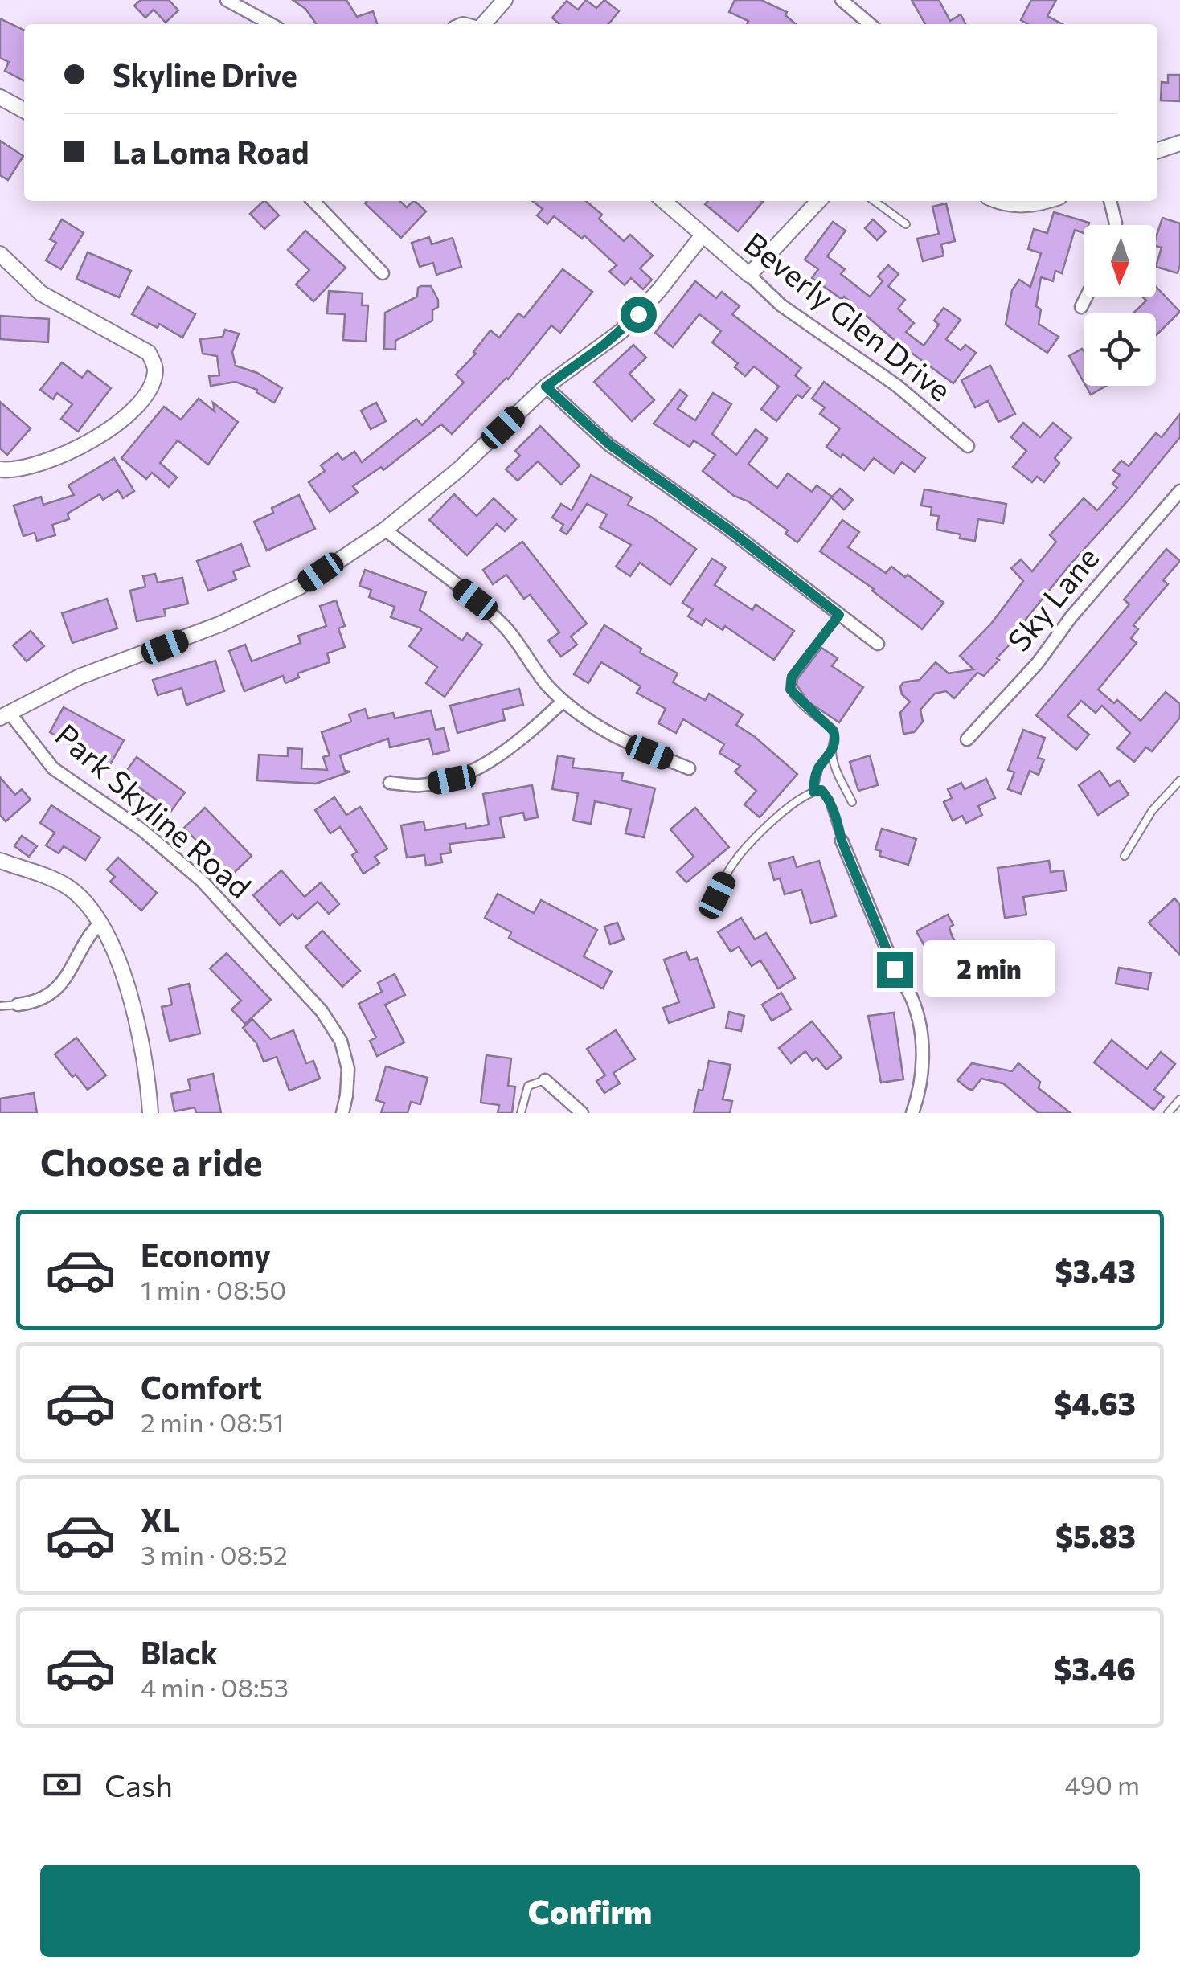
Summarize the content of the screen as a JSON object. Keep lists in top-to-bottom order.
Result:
{
  "streets": {
    "street": ["Beverly Glen Drive", "Sky Lane", "Park Skyline Road"]
  },
  "north": "bottom",
  "page": {
    "banner": ["Skyline Drive", "La Loma Road"],
    "bubble": "2 min",
    "heading": "Choose a ride",
    "list": [
      {
        "name": "Economy",
        "note": "1 min · 08:50",
        "value": "$3.43"
      },
      {
        "name": "Comfort",
        "note": "2 min · 08:51",
        "value": "$4.63"
      },
      {
        "name": "XL",
        "note": "3 min · 08:52",
        "value": "$5.83"
      },
      {
        "name": "Black",
        "note": "4 min · 08:53",
        "value": "$3.46"
      }
    ],
    "pay": ["Cash", "490 m"],
    "buttons": "Confirm"
  }
}
